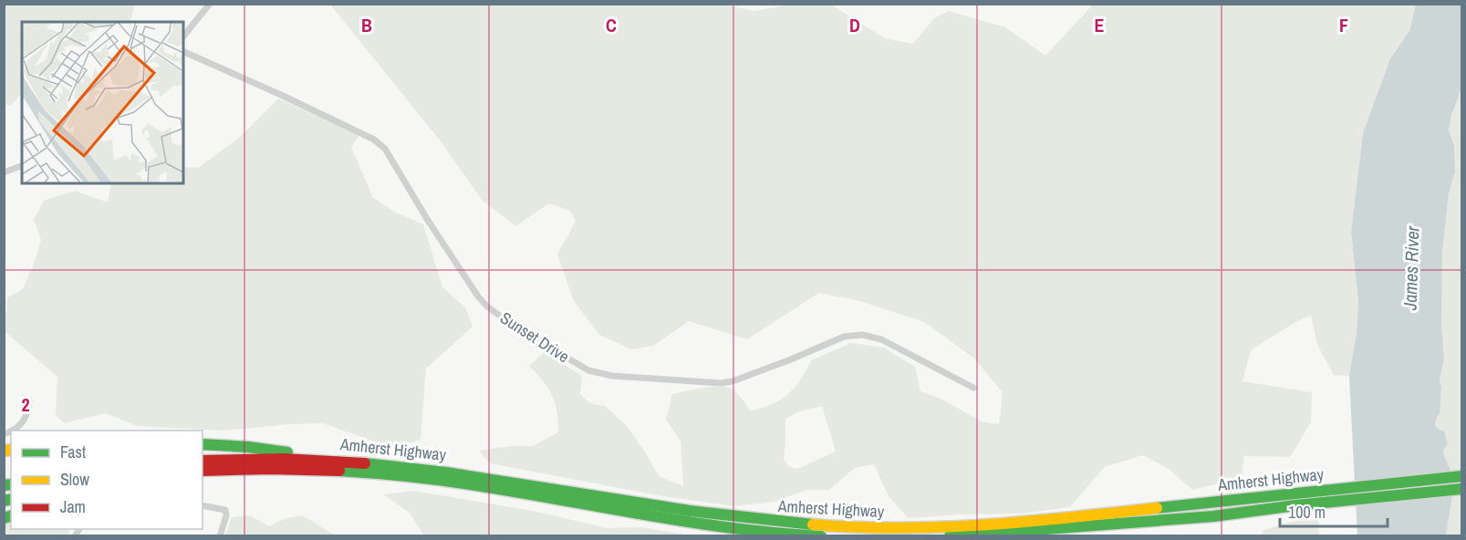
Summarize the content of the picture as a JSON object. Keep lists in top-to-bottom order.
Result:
{
  "streets": {
    "highway": ["Amherst Highway"],
    "street": ["Sunset Drive"]
  },
  "water": ["James River"],
  "legend": ["Fast", "Slow", "Jam"],
  "scale_bar": "100 m",
  "grid": {
    "columns": [
      "B",
      "C",
      "D",
      "E",
      "F"
    ],
    "rows": ["2"]
  }
}
